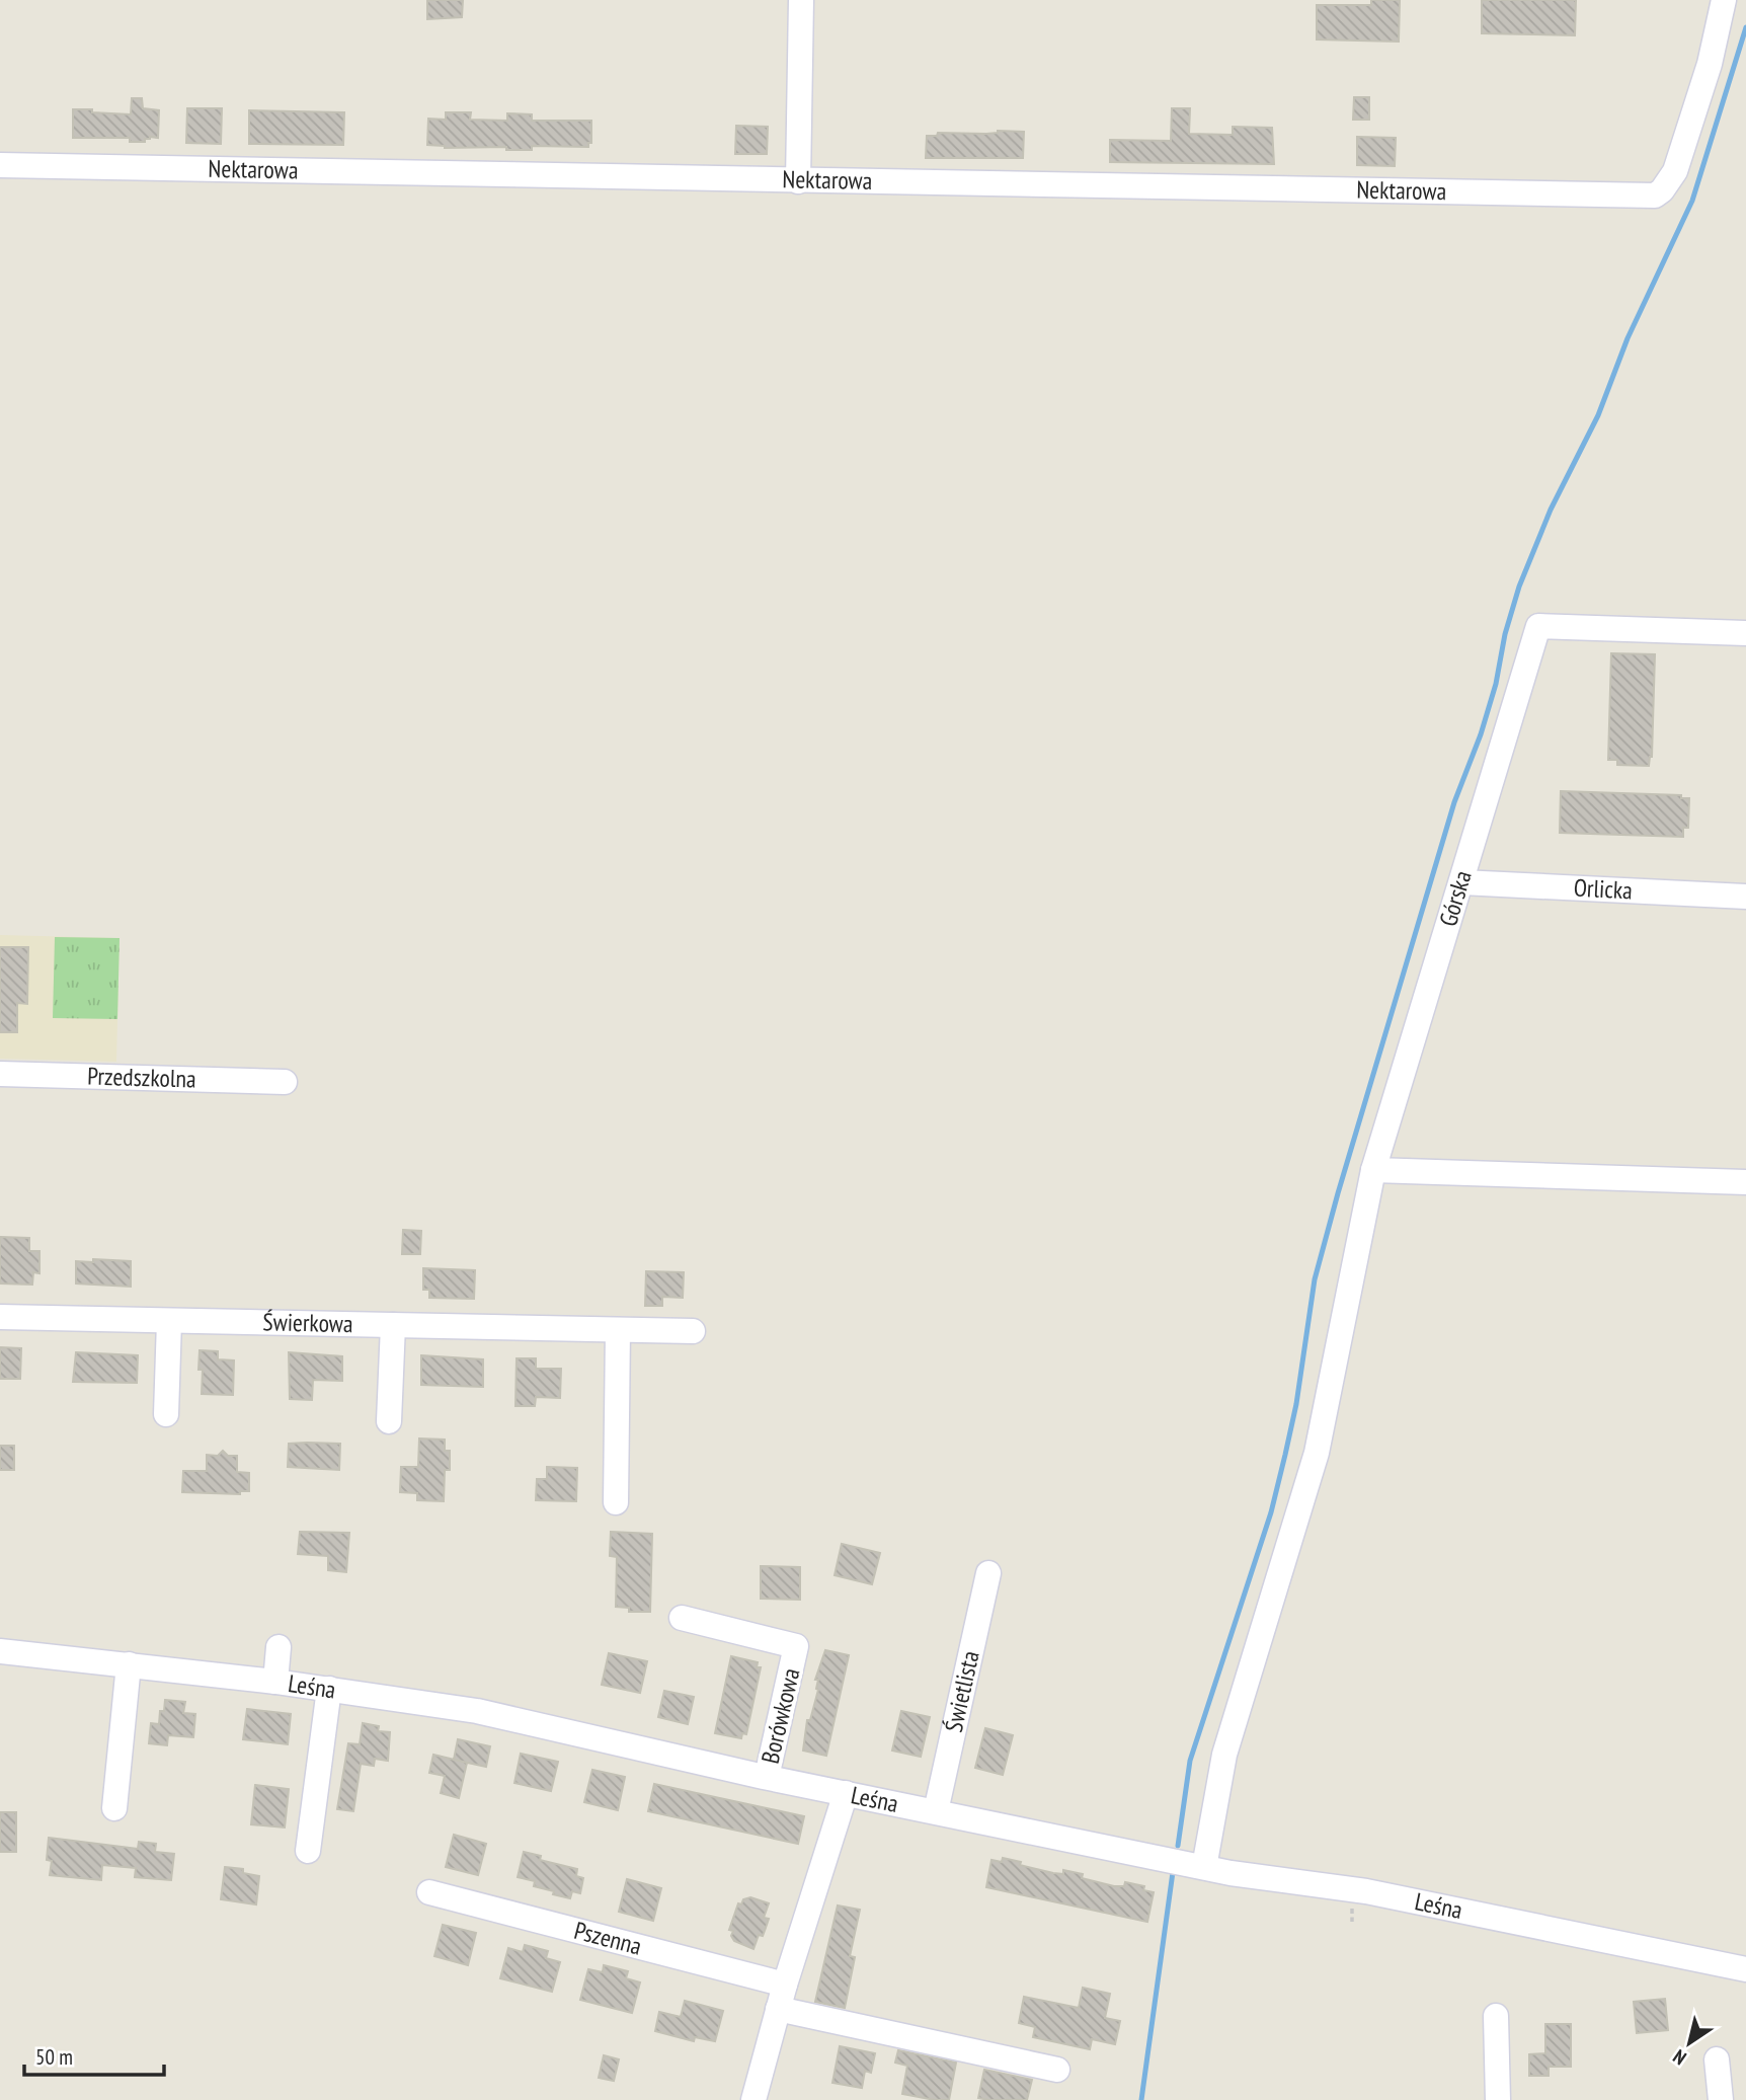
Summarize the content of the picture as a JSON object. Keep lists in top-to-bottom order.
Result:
{
  "streets": {
    "street": [
      "Nektarowa",
      "Orlicka",
      "Górska",
      "Przedszkolna",
      "Świerkowa",
      "Leśna",
      "Świetlista",
      "Borówkowa",
      "Pszenna"
    ]
  },
  "crossings": [
    ["Orlicka", "Górska"],
    ["Górska", "Leśna"],
    ["Leśna", "Świetlista"],
    ["Leśna", "Borówkowa"]
  ],
  "scale_bar": "50 m",
  "north": "bottom left"
}
